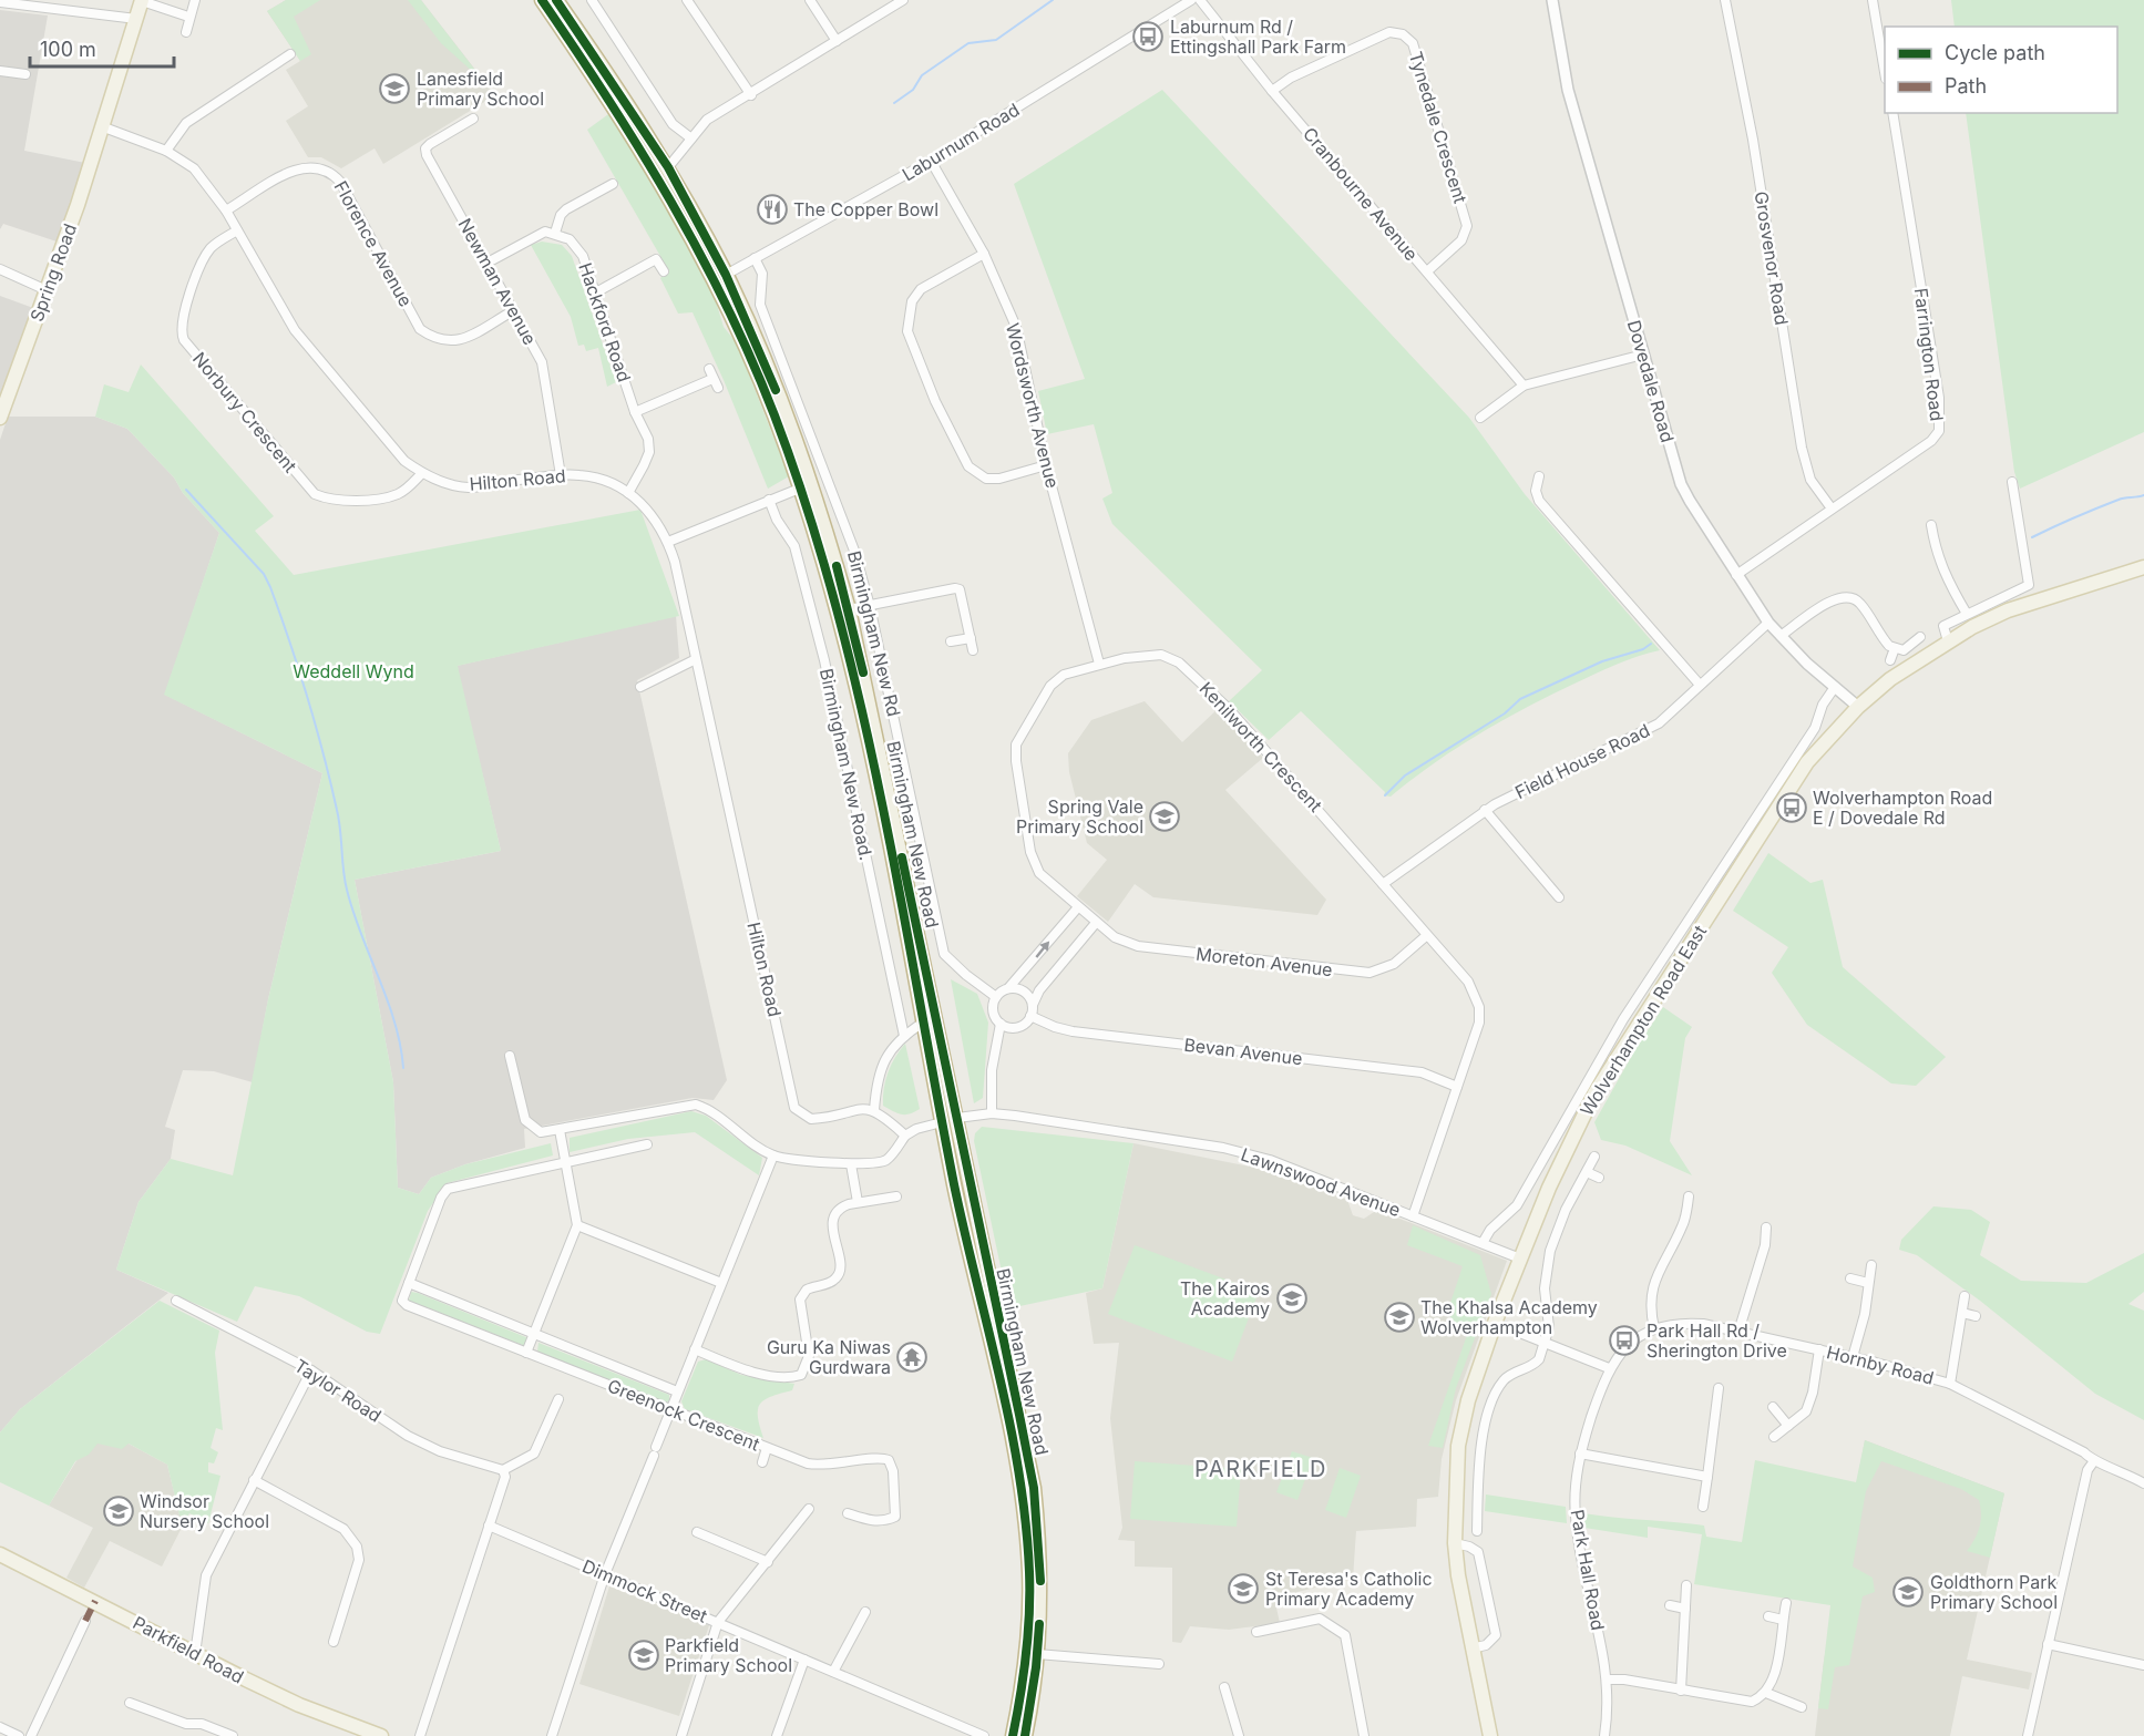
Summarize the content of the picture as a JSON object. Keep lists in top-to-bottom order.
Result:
{
  "streets": {
    "highway": ["Birmingham New Road"],
    "main road": ["Spring Road", "Wolverhampton Road East", "Parkfield Road"],
    "street": [
      "Tynedale Crescent",
      "Laburnum Road",
      "Cranbourne Avenue",
      "Florence Avenue",
      "Grosvenor Road",
      "Newman Avenue",
      "Hackford Road",
      "Farrington Road",
      "Dovedale Road",
      "Wordsworth Avenue",
      "Norbury Crescent",
      "Hilton Road",
      "Birmingham New Rd",
      "Kenilworth Crescent",
      "Field House Road",
      "Birmingham New Road.",
      "Moreton Avenue",
      "Bevan Avenue",
      "Lawnswood Avenue",
      "Hornby Road",
      "Taylor Road",
      "Greenock Crescent",
      "Park Hall Road",
      "Dimmock Street"
    ]
  },
  "crossings": [
    ["Tynedale Crescent", "Cranbourne Avenue"],
    ["Laburnum Road", "Wordsworth Avenue"],
    ["Laburnum Road", "Birmingham New Rd"],
    ["Laburnum Road", "Birmingham New Road"],
    ["Florence Avenue", "Newman Avenue"],
    ["Florence Avenue", "Hilton Road"],
    ["Grosvenor Road", "Farrington Road"],
    ["Spring Road", "Hilton Road"],
    ["Newman Avenue", "Hilton Road"],
    ["Hackford Road", "Hilton Road"],
    ["Farrington Road", "Dovedale Road"],
    ["Dovedale Road", "Field House Road"],
    ["Dovedale Road", "Wolverhampton Road East"],
    ["Wordsworth Avenue", "Kenilworth Crescent"],
    ["Norbury Crescent", "Hilton Road"],
    ["Birmingham New Rd", "Bevan Avenue"],
    ["Kenilworth Crescent", "Field House Road"],
    ["Kenilworth Crescent", "Moreton Avenue"],
    ["Kenilworth Crescent", "Bevan Avenue"],
    ["Kenilworth Crescent", "Lawnswood Avenue"],
    ["Birmingham New Road", "Lawnswood Avenue"],
    ["Wolverhampton Road East", "Lawnswood Avenue"],
    ["Hornby Road", "Park Hall Road"]
  ],
  "districts": ["PARKFIELD"],
  "parks": ["Weddell Wynd"],
  "places": {
    "bus stop": ["Laburnum Rd / Ettingshall Park Farm", "Wolverhampton Road E / Dovedale Rd", "Park Hall Rd / Sherington Drive"],
    "school or university": [
      "Lanesfield Primary School",
      "Spring Vale Primary School",
      "The Kairos Academy",
      "The Khalsa Academy Wolverhampton",
      "Windsor Nursery School",
      "St Teresa's Catholic Primary Academy",
      "Goldthorn Park Primary School",
      "Parkfield Primary School"
    ],
    "restaurant": ["The Copper Bowl"],
    "temple": ["Guru Ka Niwas Gurdwara"]
  },
  "legend": ["Cycle path", "Path"],
  "scale_bar": "100 m"
}
